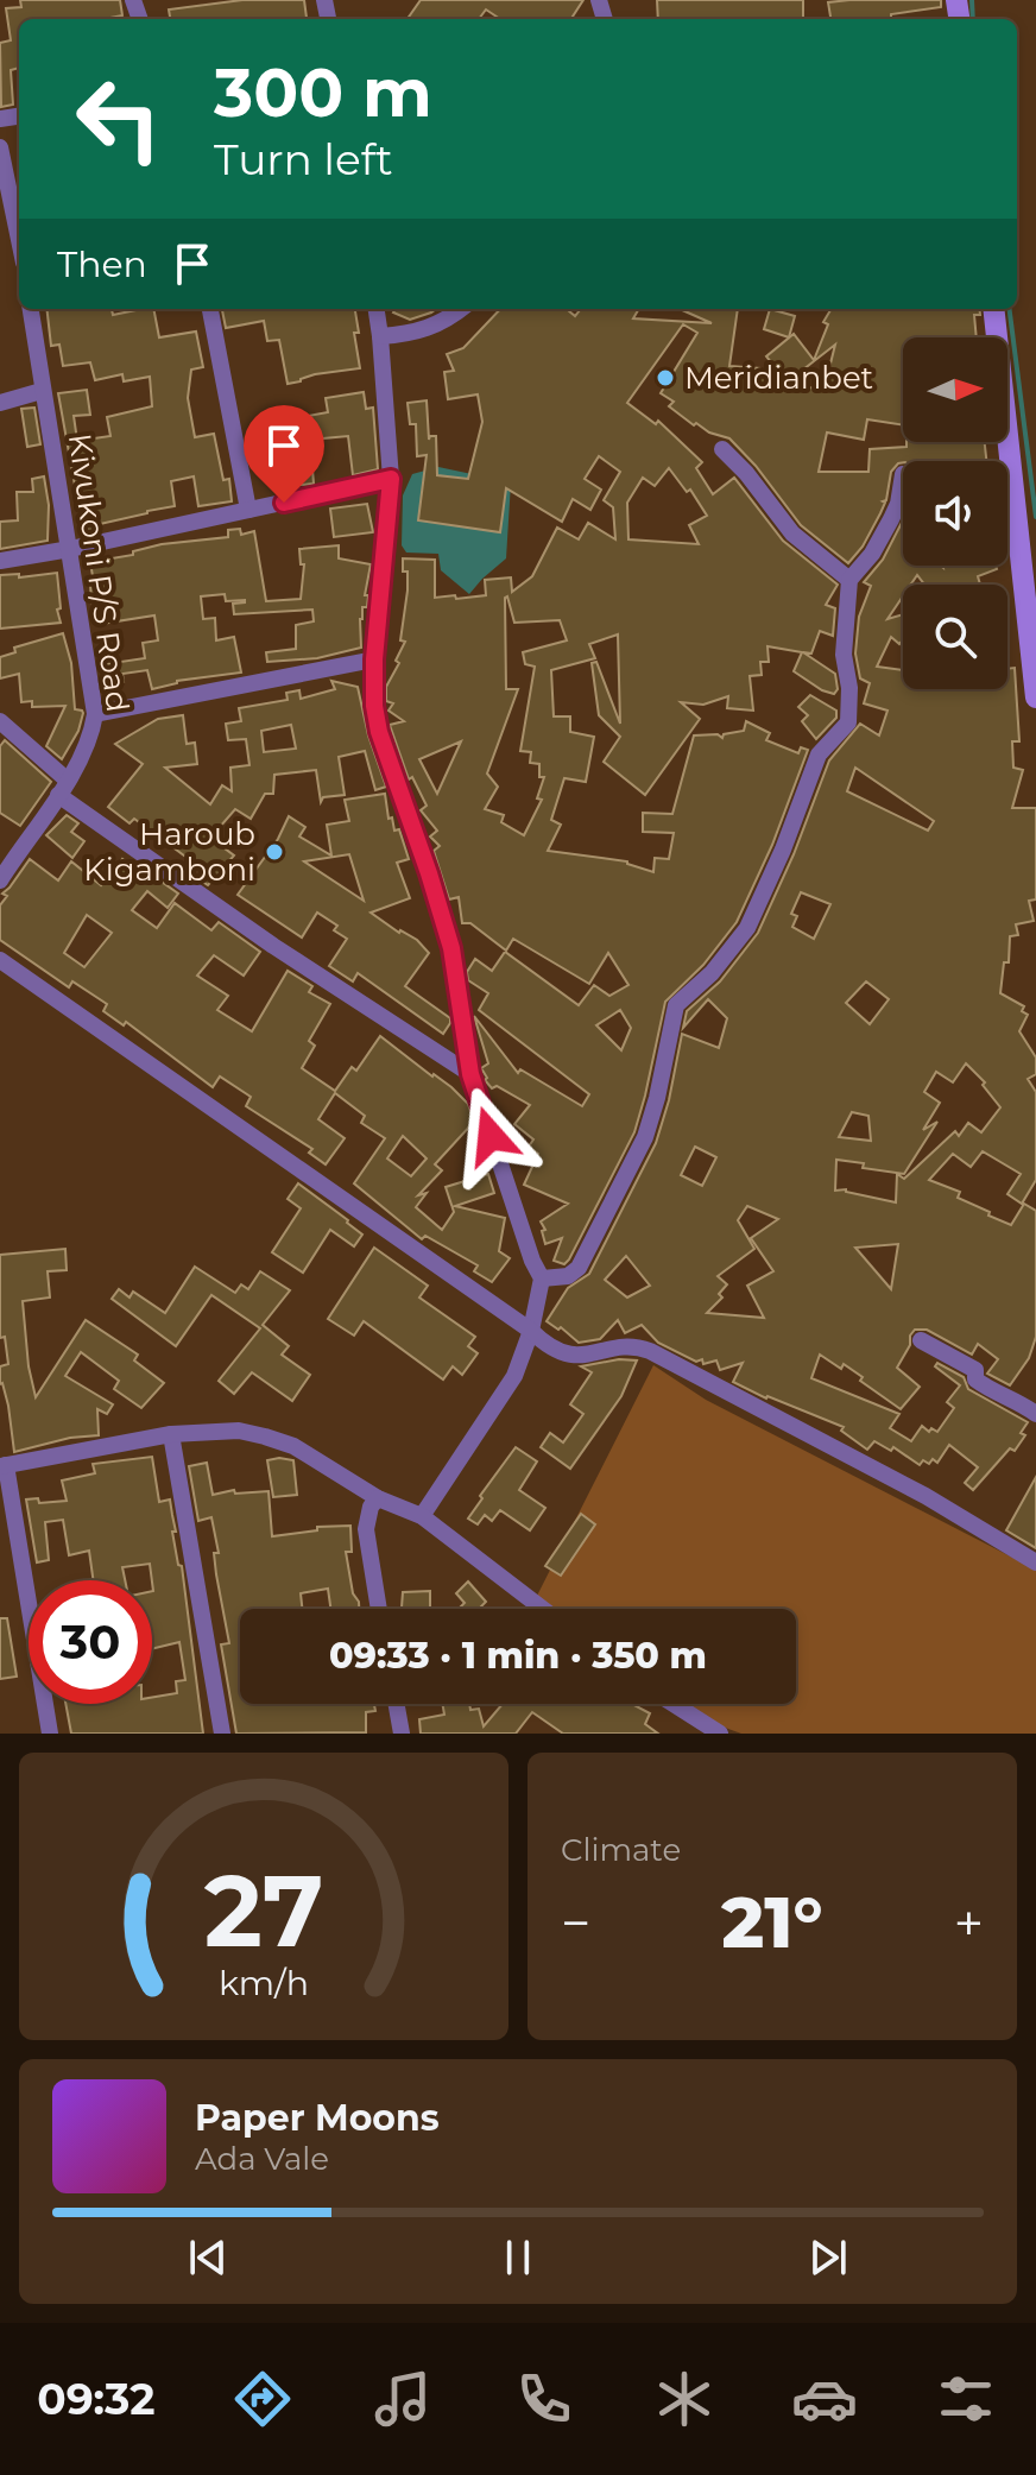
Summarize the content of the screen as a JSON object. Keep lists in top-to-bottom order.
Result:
{
  "streets": {
    "street": ["Kivukoni P/S Road"]
  },
  "places": ["Meridianbet", "Haroub Kigamboni"],
  "north": "right",
  "page": {
    "turn": ["300 m", "Turn left"],
    "then": "Then",
    "limit": "30",
    "trip": "09:33 · 1 min · 350 m",
    "tile": "Climate",
    "heat": ["−", "21°", "+"],
    "song": ["Paper Moons", "Ada Vale"],
    "tabs": "09:32",
    "gauge": ["27", "km/h"]
  }
}
